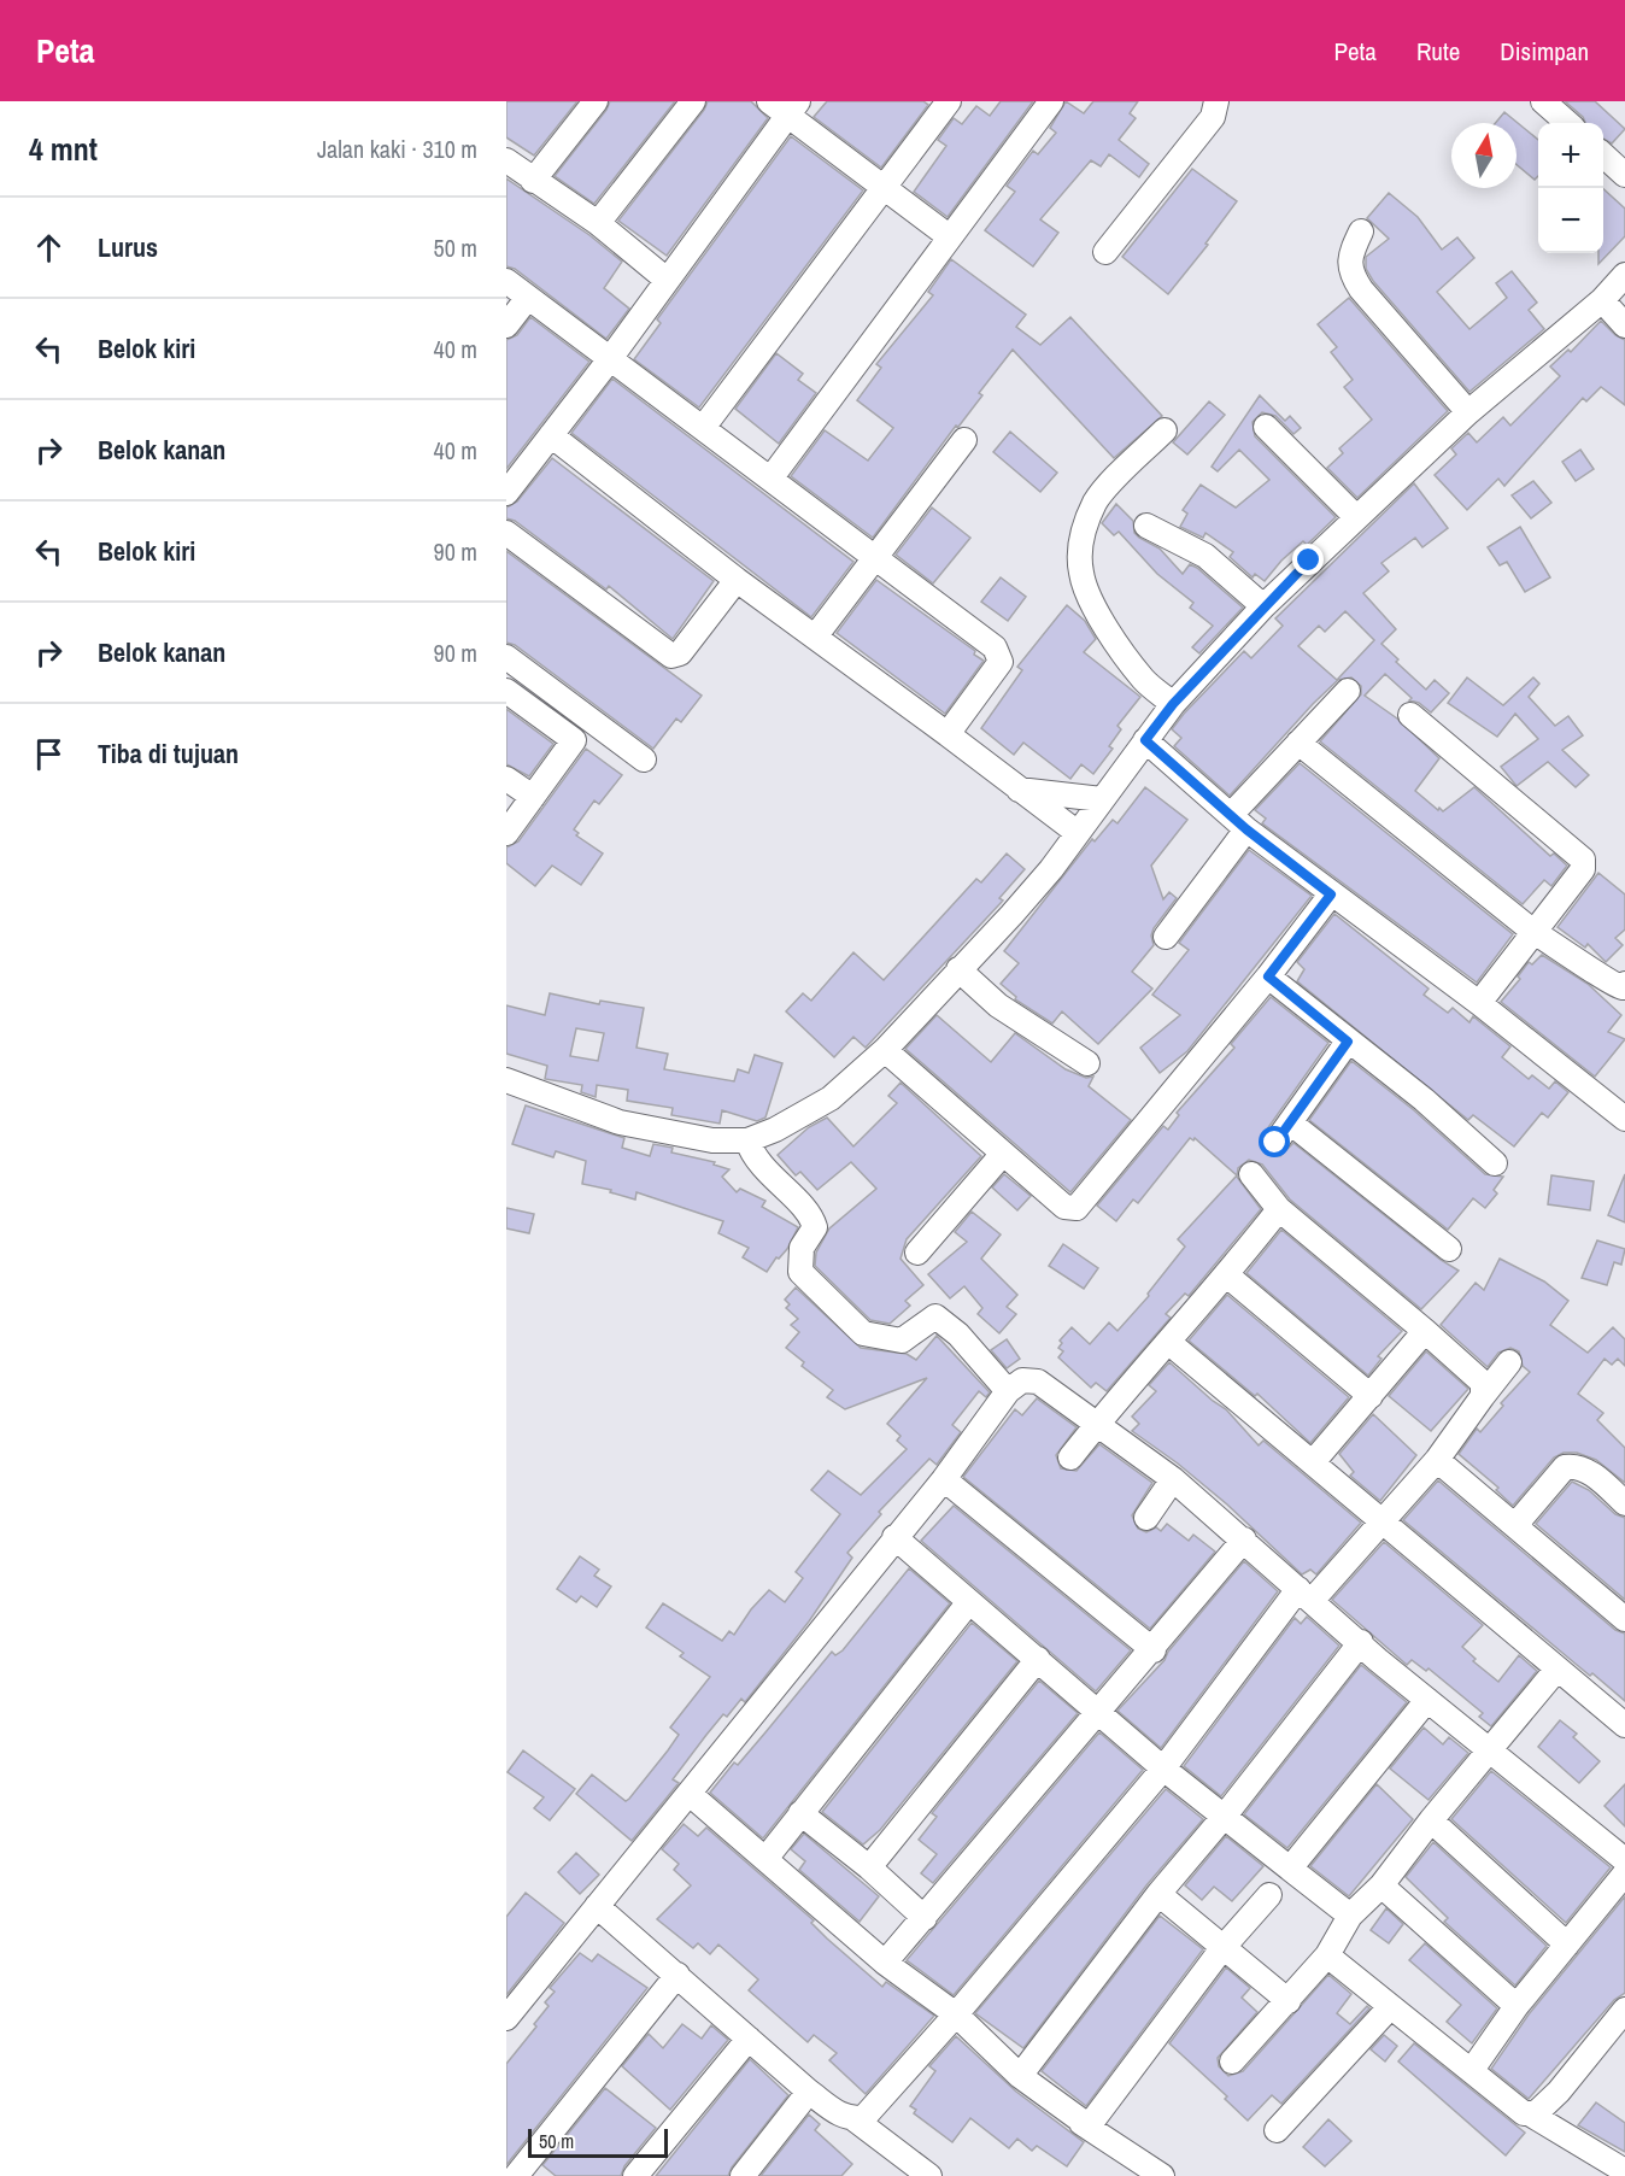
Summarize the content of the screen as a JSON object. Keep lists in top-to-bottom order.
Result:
{
  "scale_bar": "50 m",
  "north": "top",
  "page": {
    "header": "Peta",
    "nav": ["Peta", "Rute", "Disimpan"],
    "heading": ["4 mnt", "Jalan kaki · 310 m"],
    "map_buttons": ["+", "−"],
    "list": [
      ["Lurus", "50 m"],
      ["Belok kiri", "40 m"],
      ["Belok kanan", "40 m"],
      ["Belok kiri", "90 m"],
      ["Belok kanan", "90 m"],
      "Tiba di tujuan"
    ],
    "scale": "50 m"
  }
}
